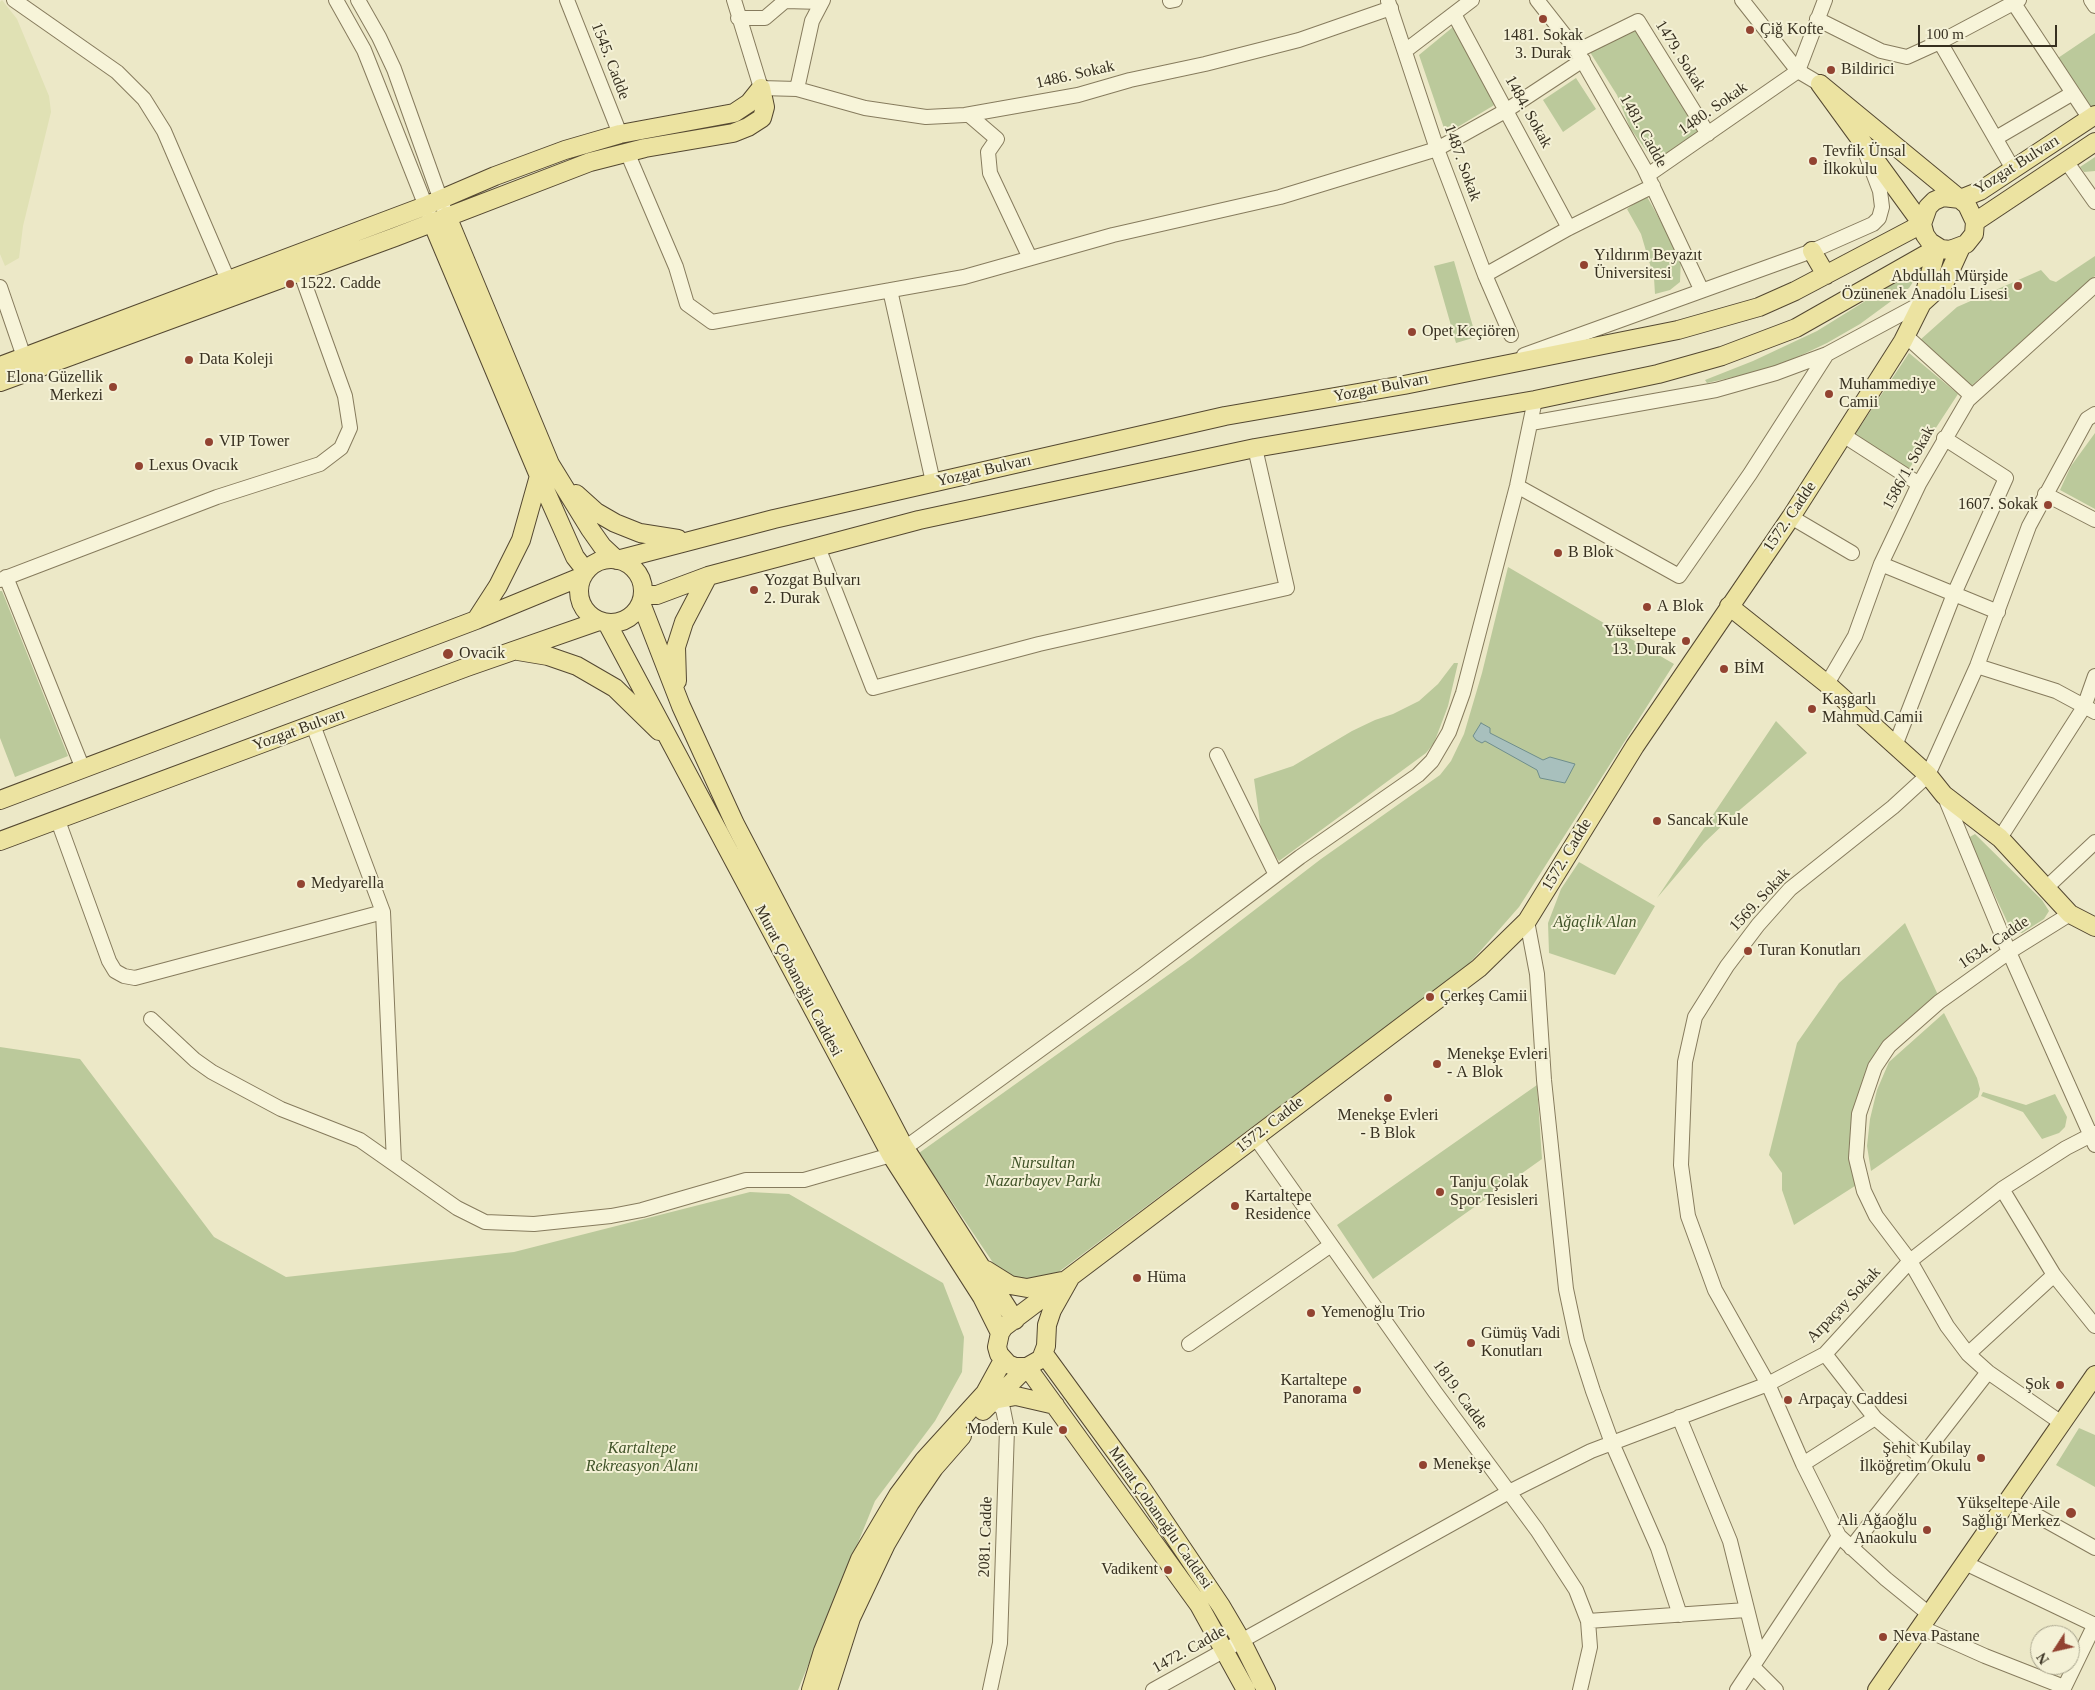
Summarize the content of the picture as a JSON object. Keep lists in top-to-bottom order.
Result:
{
  "streets": {
    "main road": ["Yozgat Bulvarı", "1572. Cadde", "Murat Çobanoğlu Caddesi"],
    "street": [
      "1479. Sokak",
      "1545. Cadde",
      "1486. Sokak",
      "1480. Sokak",
      "1484. Sokak",
      "1481. Cadde",
      "1487. Sokak",
      "1586/1. Sokak",
      "1569. Sokak",
      "1634. Cadde",
      "Arpaçay Sokak",
      "1819. Cadde",
      "2081. Cadde",
      "1472. Cadde"
    ]
  },
  "crossings": [
    ["1479. Sokak", "1480. Sokak"],
    ["1479. Sokak", "1481. Cadde"],
    ["1486. Sokak", "1487. Sokak"],
    ["1480. Sokak", "1484. Sokak"],
    ["1480. Sokak", "1481. Cadde"],
    ["1480. Sokak", "1487. Sokak"],
    ["Yozgat Bulvarı", "Murat Çobanoğlu Caddesi"],
    ["1572. Cadde", "Murat Çobanoğlu Caddesi"],
    ["1572. Cadde", "1819. Cadde"],
    ["1569. Sokak", "Arpaçay Sokak"],
    ["1634. Cadde", "Arpaçay Sokak"],
    ["Murat Çobanoğlu Caddesi", "1472. Cadde"],
    ["Arpaçay Sokak", "1819. Cadde"],
    ["Arpaçay Sokak", "1472. Cadde"],
    ["1819. Cadde", "1472. Cadde"]
  ],
  "parks": ["Ağaçlık Alan", "Nursultan Nazarbayev Parkı", "Kartaltepe Rekreasyon Alanı"],
  "places": [
    "1481. Sokak 3. Durak",
    "Çiğ Kofte",
    "Bildirici",
    "Tevfik Ünsal İlkokulu",
    "Yıldırım Beyazıt Üniversitesi",
    "1522. Cadde",
    "Abdullah Mürşide Özünenek Anadolu Lisesi",
    "Opet Keçiören",
    "Data Koleji",
    "Elona Güzellik Merkezi",
    "Muhammediye Camii",
    "VIP Tower",
    "Lexus Ovacık",
    "1607. Sokak",
    "B Blok",
    "Yozgat Bulvarı 2. Durak",
    "A Blok",
    "Yükseltepe 13. Durak",
    "Ovacık",
    "BİM",
    "Kaşgarlı Mahmud Camii",
    "Sancak Kule",
    "Medyarella",
    "Turan Konutları",
    "Çerkeş Camii",
    "Menekşe Evleri - A Blok",
    "Menekşe Evleri - B Blok",
    "Tanju Çolak Spor Tesisleri",
    "Kartaltepe Residence",
    "Hüma",
    "Yemenoğlu Trio",
    "Gümüş Vadi Konutları",
    "Şok",
    "Kartaltepe Panorama",
    "Arpaçay Caddesi",
    "Modern Kule",
    "Şehit Kubilay İlköğretim Okulu",
    "Menekşe",
    "Yükseltepe Aile Sağlığı Merkez",
    "Ali Ağaoğlu Anaokulu",
    "Vadikent",
    "Neva Pastane"
  ],
  "scale_bar": "100 m",
  "north": "bottom left"
}
